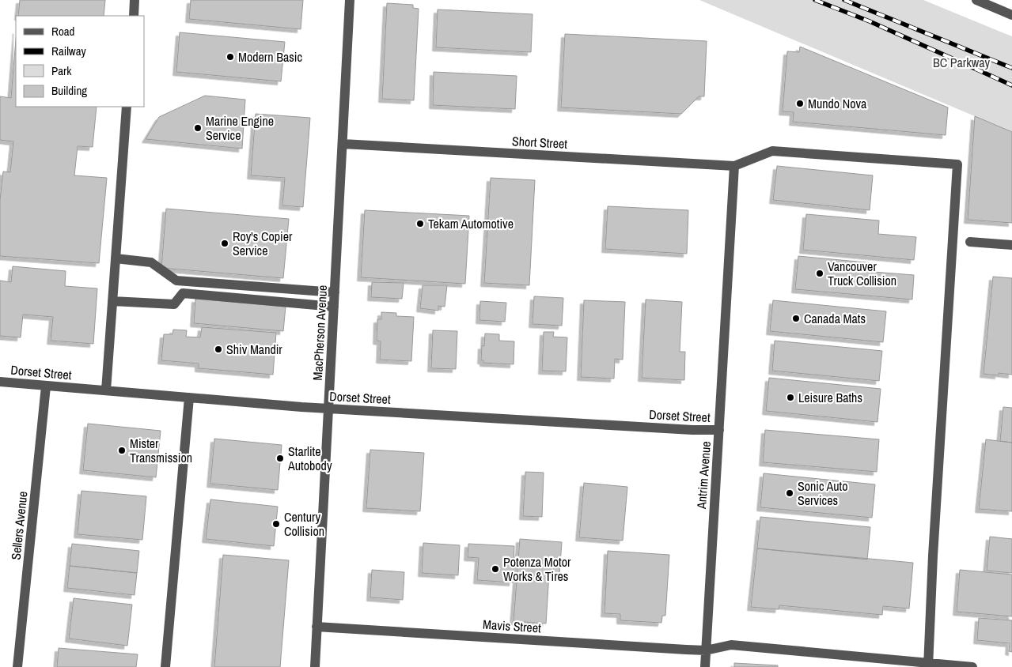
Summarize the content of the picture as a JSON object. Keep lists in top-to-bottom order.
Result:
{
  "streets": {
    "street": [
      "Short Street",
      "MacPherson Avenue",
      "Dorset Street",
      "Antrim Avenue",
      "Sellers Avenue",
      "Mavis Street"
    ]
  },
  "crossings": [
    ["Short Street", "MacPherson Avenue"],
    ["Short Street", "Antrim Avenue"],
    ["MacPherson Avenue", "Dorset Street"],
    ["MacPherson Avenue", "Mavis Street"],
    ["Dorset Street", "Antrim Avenue"],
    ["Dorset Street", "Sellers Avenue"],
    ["Antrim Avenue", "Mavis Street"]
  ],
  "parks": ["BC Parkway"],
  "places": [
    "Modern Basic",
    "Mundo Nova",
    "Marine Engine Service",
    "Tekam Automotive",
    "Roy's Copier Service",
    "Vancouver Truck Collision",
    "Canada Mats",
    "Shiv Mandir",
    "Leisure Baths",
    "Mister Transmission",
    "Starlite Autobody",
    "Sonic Auto Services",
    "Century Collision",
    "Potenza Motor Works & Tires"
  ],
  "legend": [
    "Road",
    "Railway",
    "Park",
    "Building"
  ]
}
